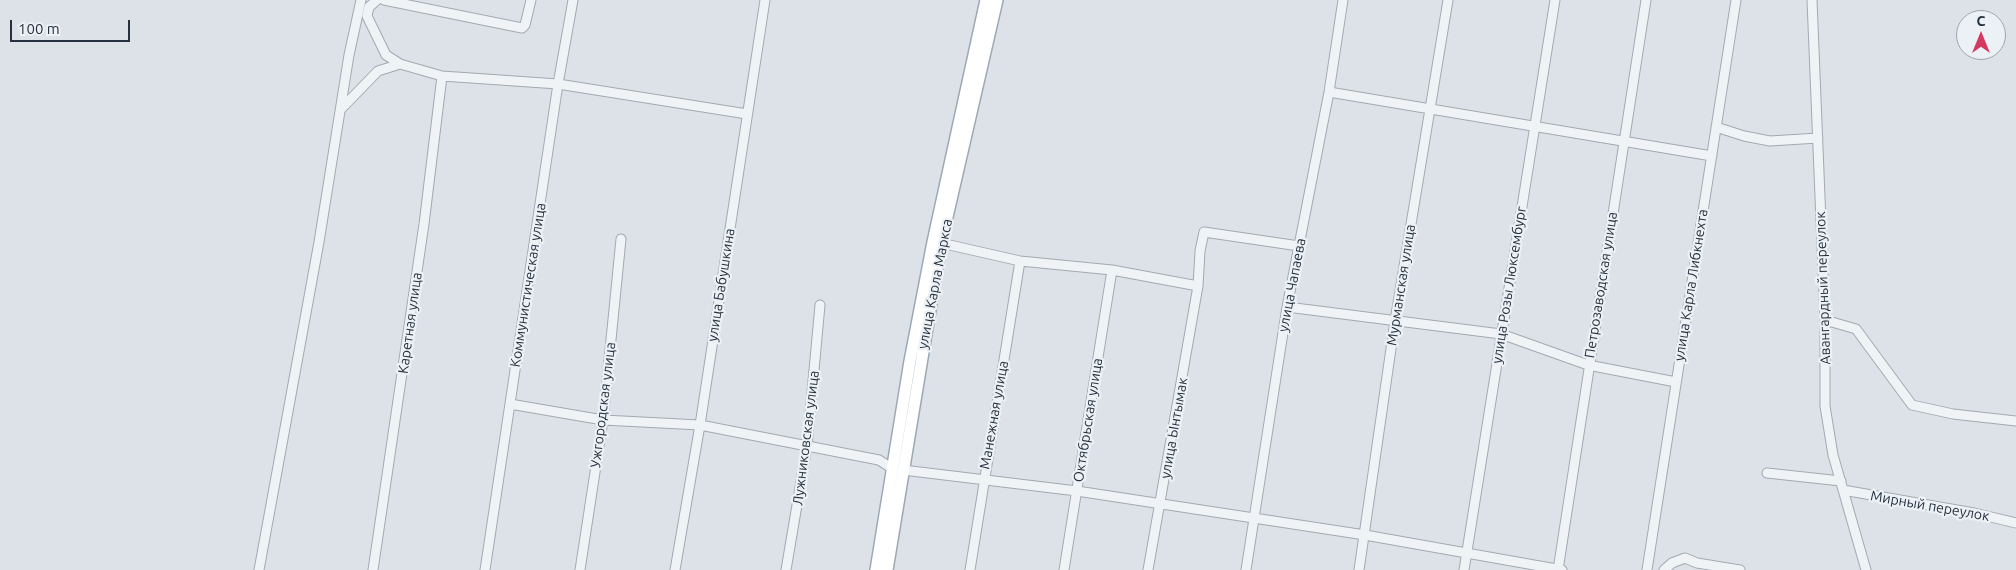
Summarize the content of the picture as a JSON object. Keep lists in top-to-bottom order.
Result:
{
  "streets": {
    "main road": ["улица Карла Маркса"],
    "street": [
      "Коммунистическая улица",
      "улица Бабушкина",
      "улица Чапаева",
      "Мурманская улица",
      "улица Розы Люксембург",
      "Петрозаводская улица",
      "улица Карла Либкнехта",
      "Авангардный переулок",
      "Каретная улица",
      "Ужгородская улица",
      "Манежная улица",
      "Октябрьская улица",
      "улица Ынтымак",
      "Лужниковская улица",
      "Мирный переулок"
    ]
  },
  "crossings": [
    ["улица Чапаева", "улица Ынтымак"],
    ["Авангардный переулок", "Мирный переулок"]
  ],
  "scale_bar": "100 m",
  "north": "top"
}
